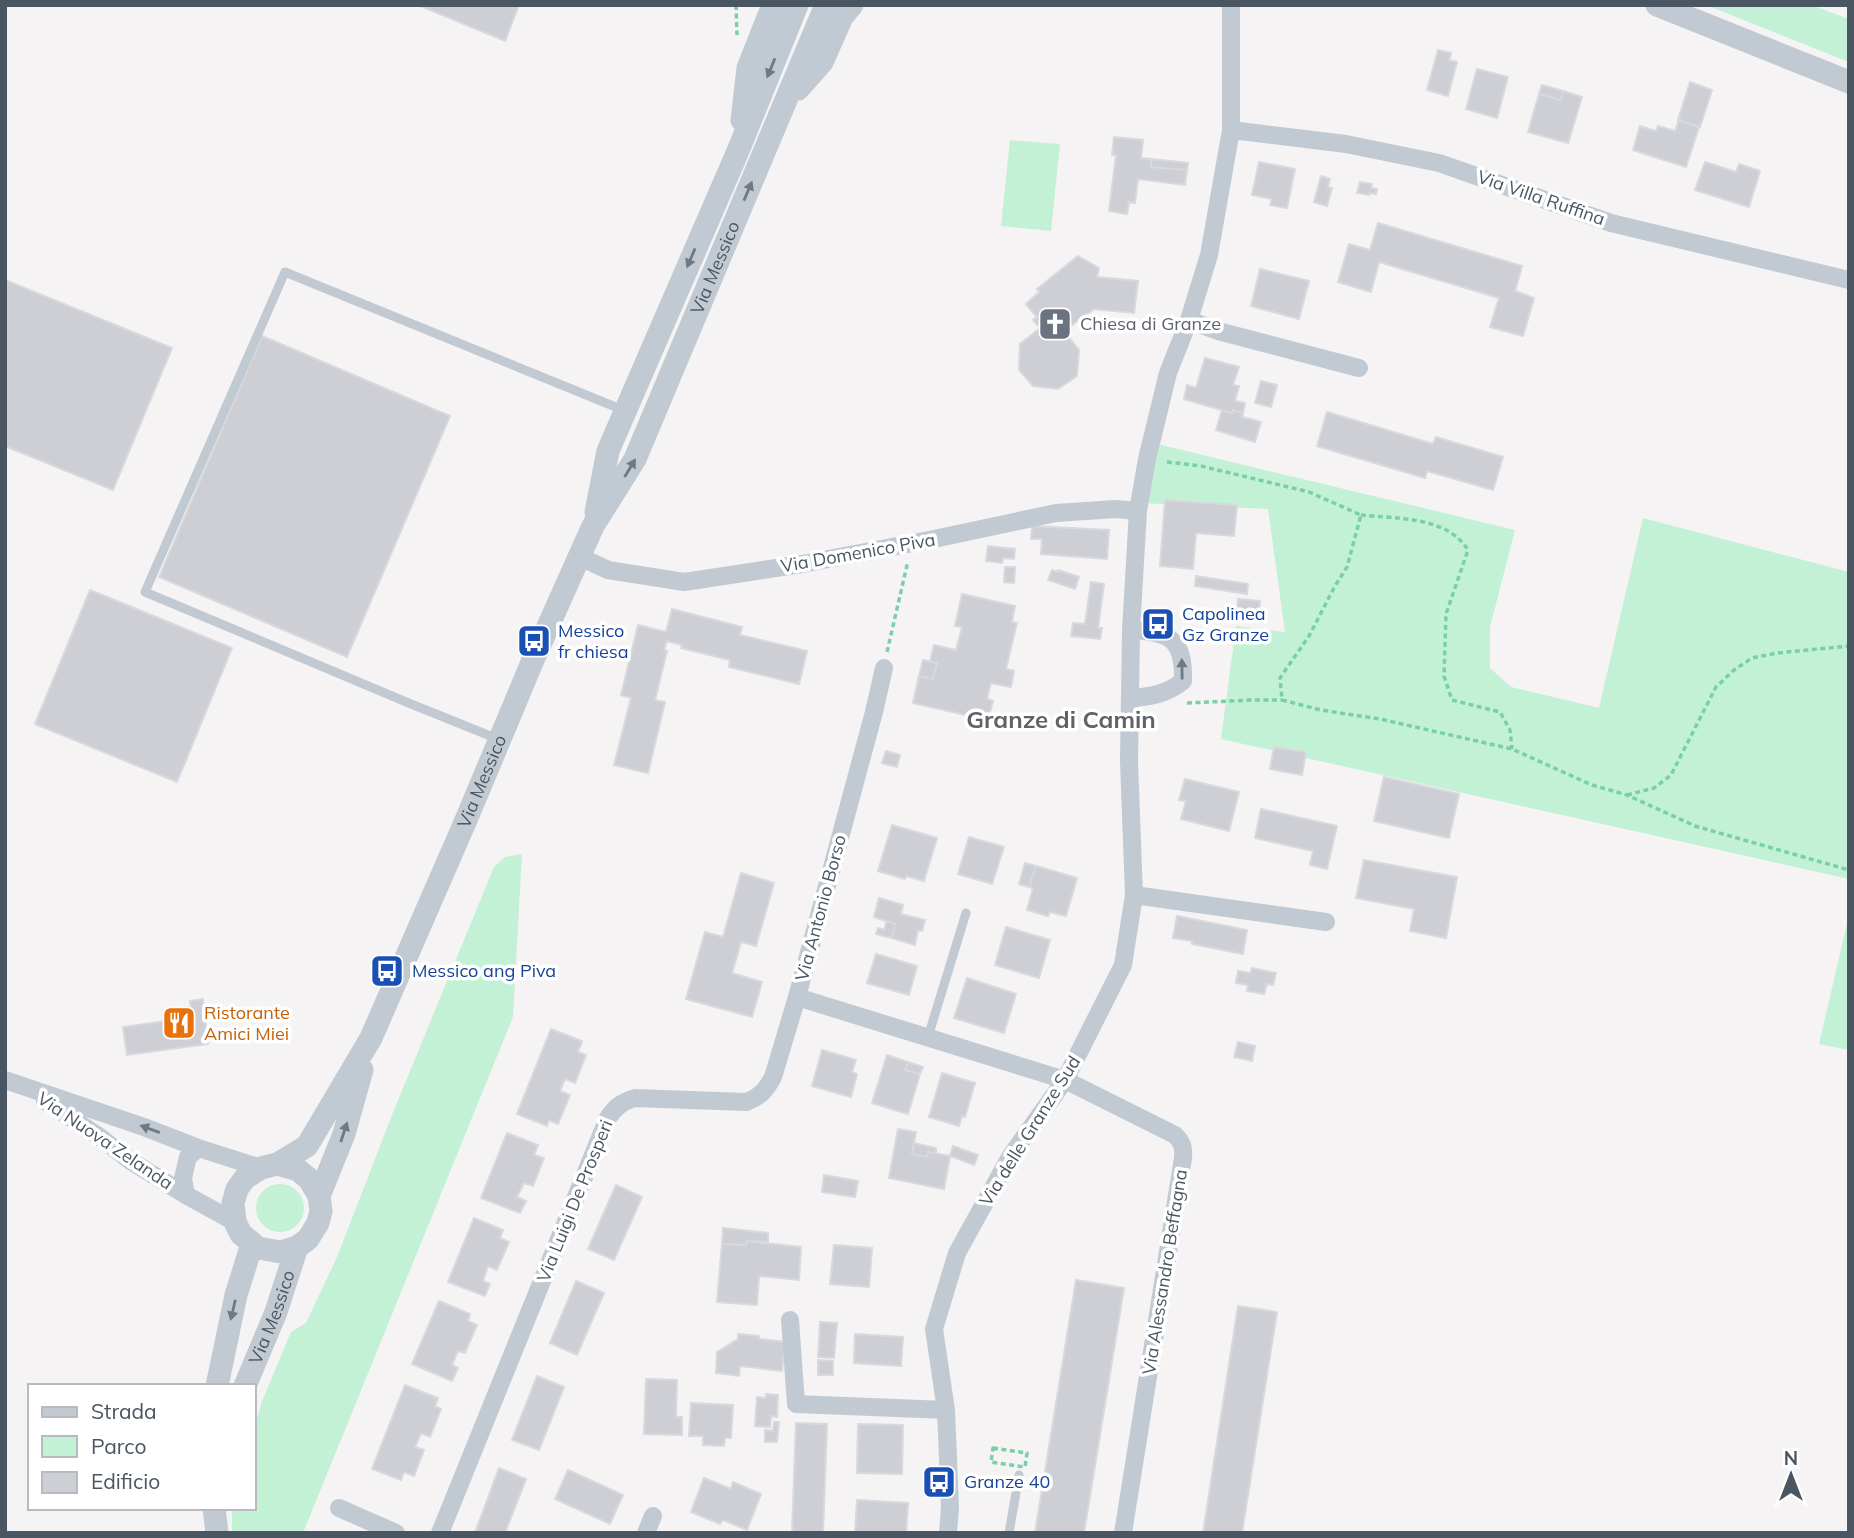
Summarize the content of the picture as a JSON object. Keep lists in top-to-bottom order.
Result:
{
  "streets": {
    "street": [
      "Via Villa Ruffina",
      "Via Messico",
      "Via Domenico Piva",
      "Via Antonio Borso",
      "Via delle Granze Sud",
      "Via Nuova Zelanda",
      "Via Luigi De Prosperi",
      "Via Alessandro Beffagna"
    ]
  },
  "crossings": [
    ["Via Villa Ruffina", "Via delle Granze Sud"],
    ["Via Messico", "Via Domenico Piva"],
    ["Via Messico", "Via Nuova Zelanda"],
    ["Via Domenico Piva", "Via delle Granze Sud"],
    ["Via Antonio Borso", "Via delle Granze Sud"],
    ["Via Antonio Borso", "Via Luigi De Prosperi"],
    ["Via Antonio Borso", "Via Alessandro Beffagna"],
    ["Via delle Granze Sud", "Via Alessandro Beffagna"]
  ],
  "districts": ["Granze di Camin"],
  "places": {
    "church": ["Chiesa di Granze"],
    "bus stop": [
      "Capolinea Gz Granze",
      "Messico fr chiesa",
      "Messico ang Piva",
      "Granze 40"
    ],
    "restaurant": ["Ristorante Amici Miei"]
  },
  "legend": ["Strada", "Parco", "Edificio"],
  "north": "top"
}
